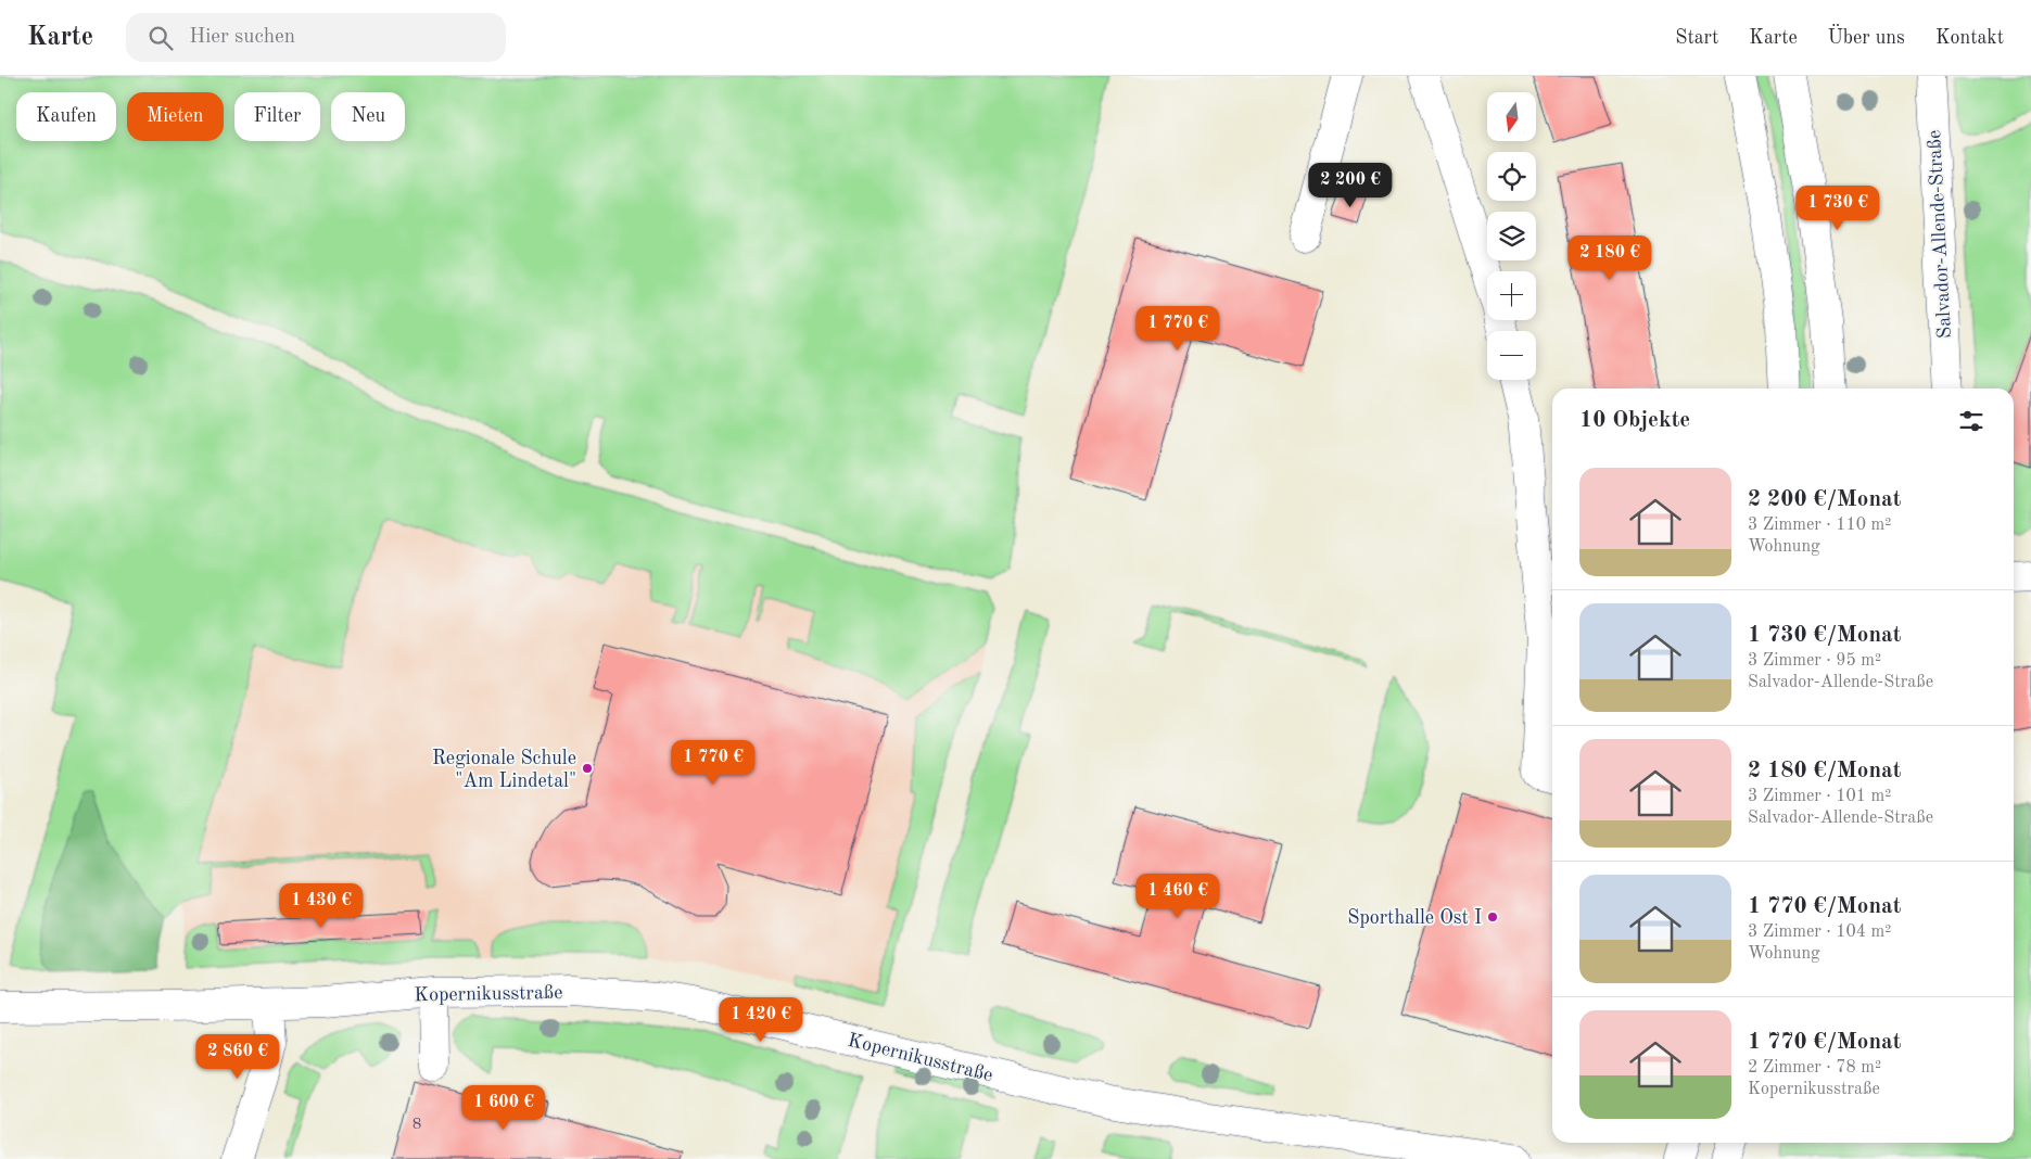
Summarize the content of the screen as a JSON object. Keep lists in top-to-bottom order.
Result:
{
  "streets": {
    "street": ["Salvador-Allende-Straße", "Kopernikusstraße"]
  },
  "places": ["Regionale Schule \"Am Lindetal\"", "Sporthalle Ost I"],
  "house_numbers": ["8"],
  "north": "bottom",
  "page": {
    "header": "Karte",
    "search": "Hier suchen",
    "nav": [
      "Start",
      "Karte",
      "Über uns",
      "Kontakt"
    ],
    "map_buttons": ["+", "−"],
    "chip": [
      "Kaufen",
      "Mieten",
      "Filter",
      "Neu"
    ],
    "price": [
      "2 200 €",
      "1 730 €",
      "2 180 €",
      "1 770 €",
      "1 770 €",
      "1 460 €",
      "1 430 €",
      "1 420 €",
      "2 860 €",
      "1 600 €"
    ],
    "heading": "10 Objekte",
    "list": [
      {
        "name": "2 200 €/Monat",
        "note": "3 Zimmer · 110 m² · Wohnung"
      },
      {
        "name": "1 730 €/Monat",
        "note": "3 Zimmer · 95 m² · Salvador-Allende-Straße"
      },
      {
        "name": "2 180 €/Monat",
        "note": "3 Zimmer · 101 m² · Salvador-Allende-Straße"
      },
      {
        "name": "1 770 €/Monat",
        "note": "3 Zimmer · 104 m² · Wohnung"
      },
      {
        "name": "1 770 €/Monat",
        "note": "2 Zimmer · 78 m² · Kopernikusstraße"
      }
    ]
  }
}
